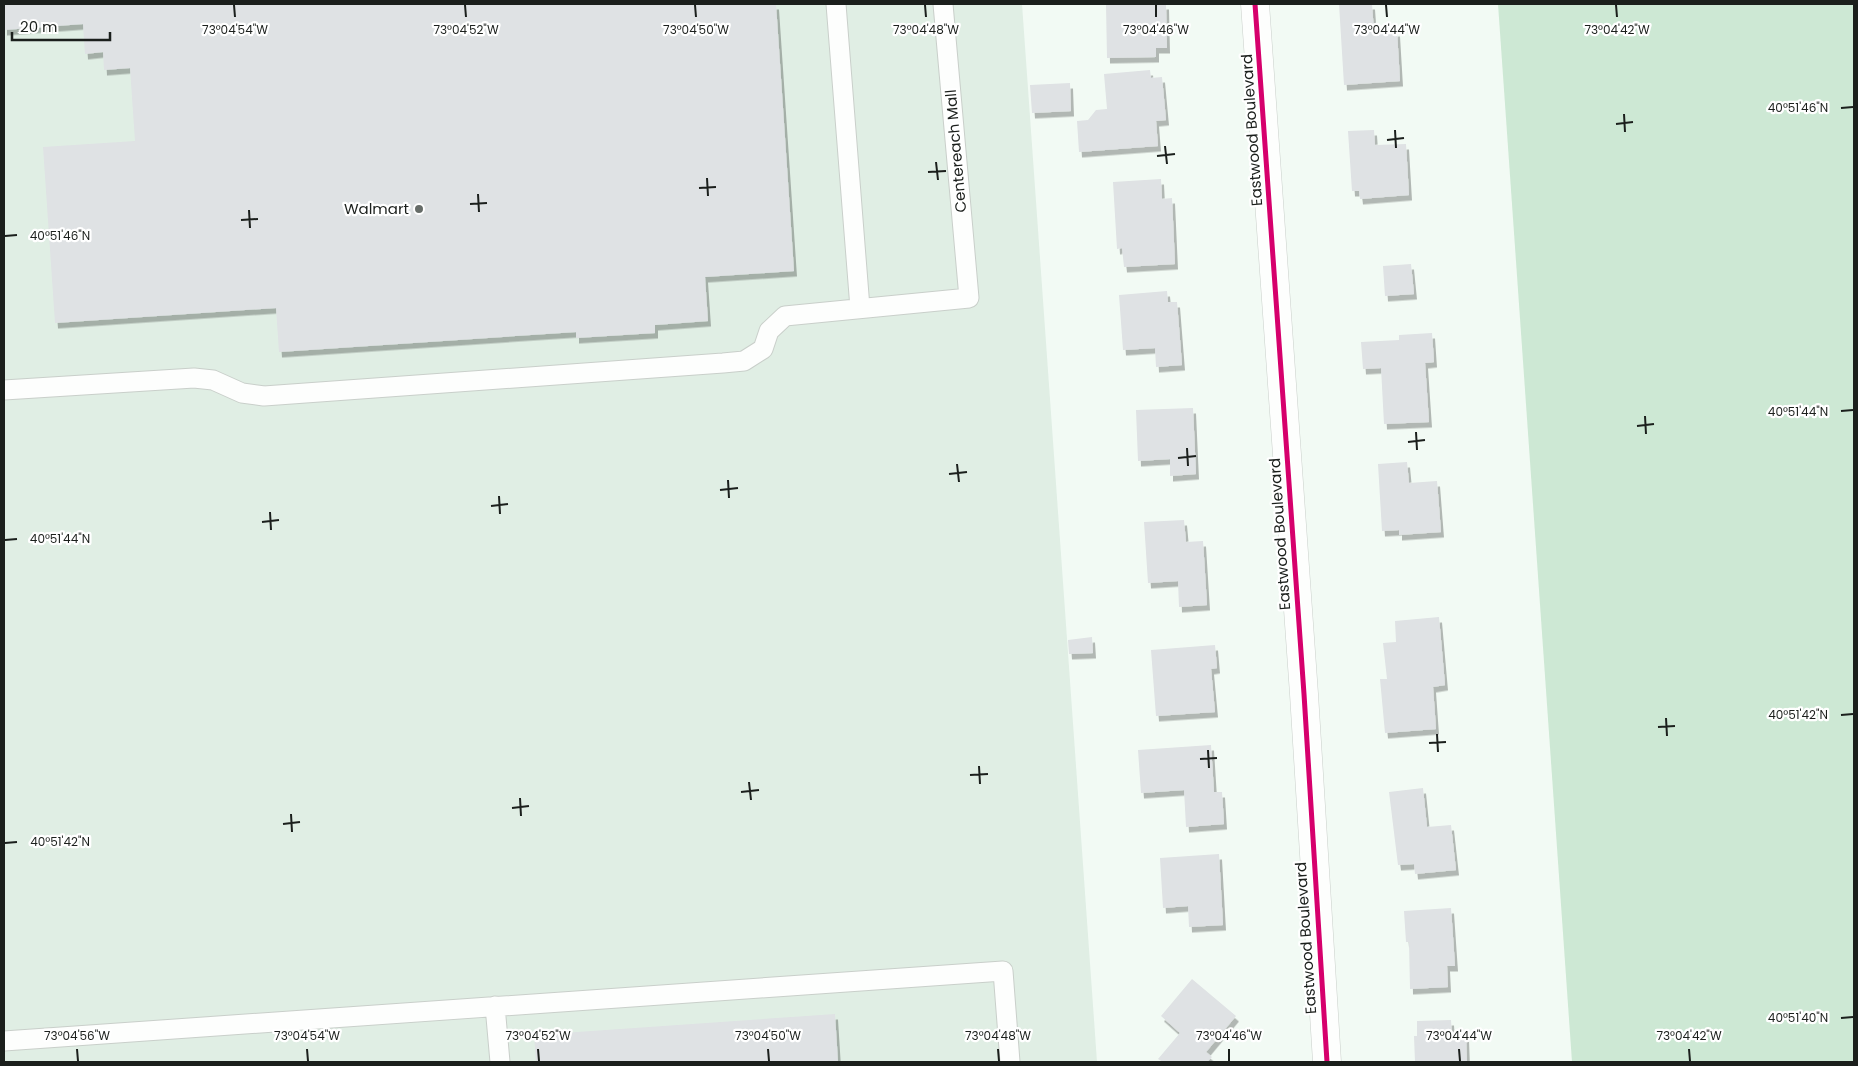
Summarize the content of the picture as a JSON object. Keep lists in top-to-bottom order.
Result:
{
  "streets": {
    "street": ["Eastwood Boulevard"],
    "lane": ["Centereach Mall"]
  },
  "places": ["Walmart"],
  "scale_bar": "20 m",
  "coordinates": [
    "73°04'54\"W",
    "73°04'52\"W",
    "73°04'50\"W",
    "73°04'48\"W",
    "73°04'46\"W",
    "73°04'44\"W",
    "73°04'42\"W",
    "40°51'46\"N",
    "40°51'44\"N",
    "40°51'42\"N",
    "40°51'40\"N",
    "73°04'56\"W"
  ]
}
